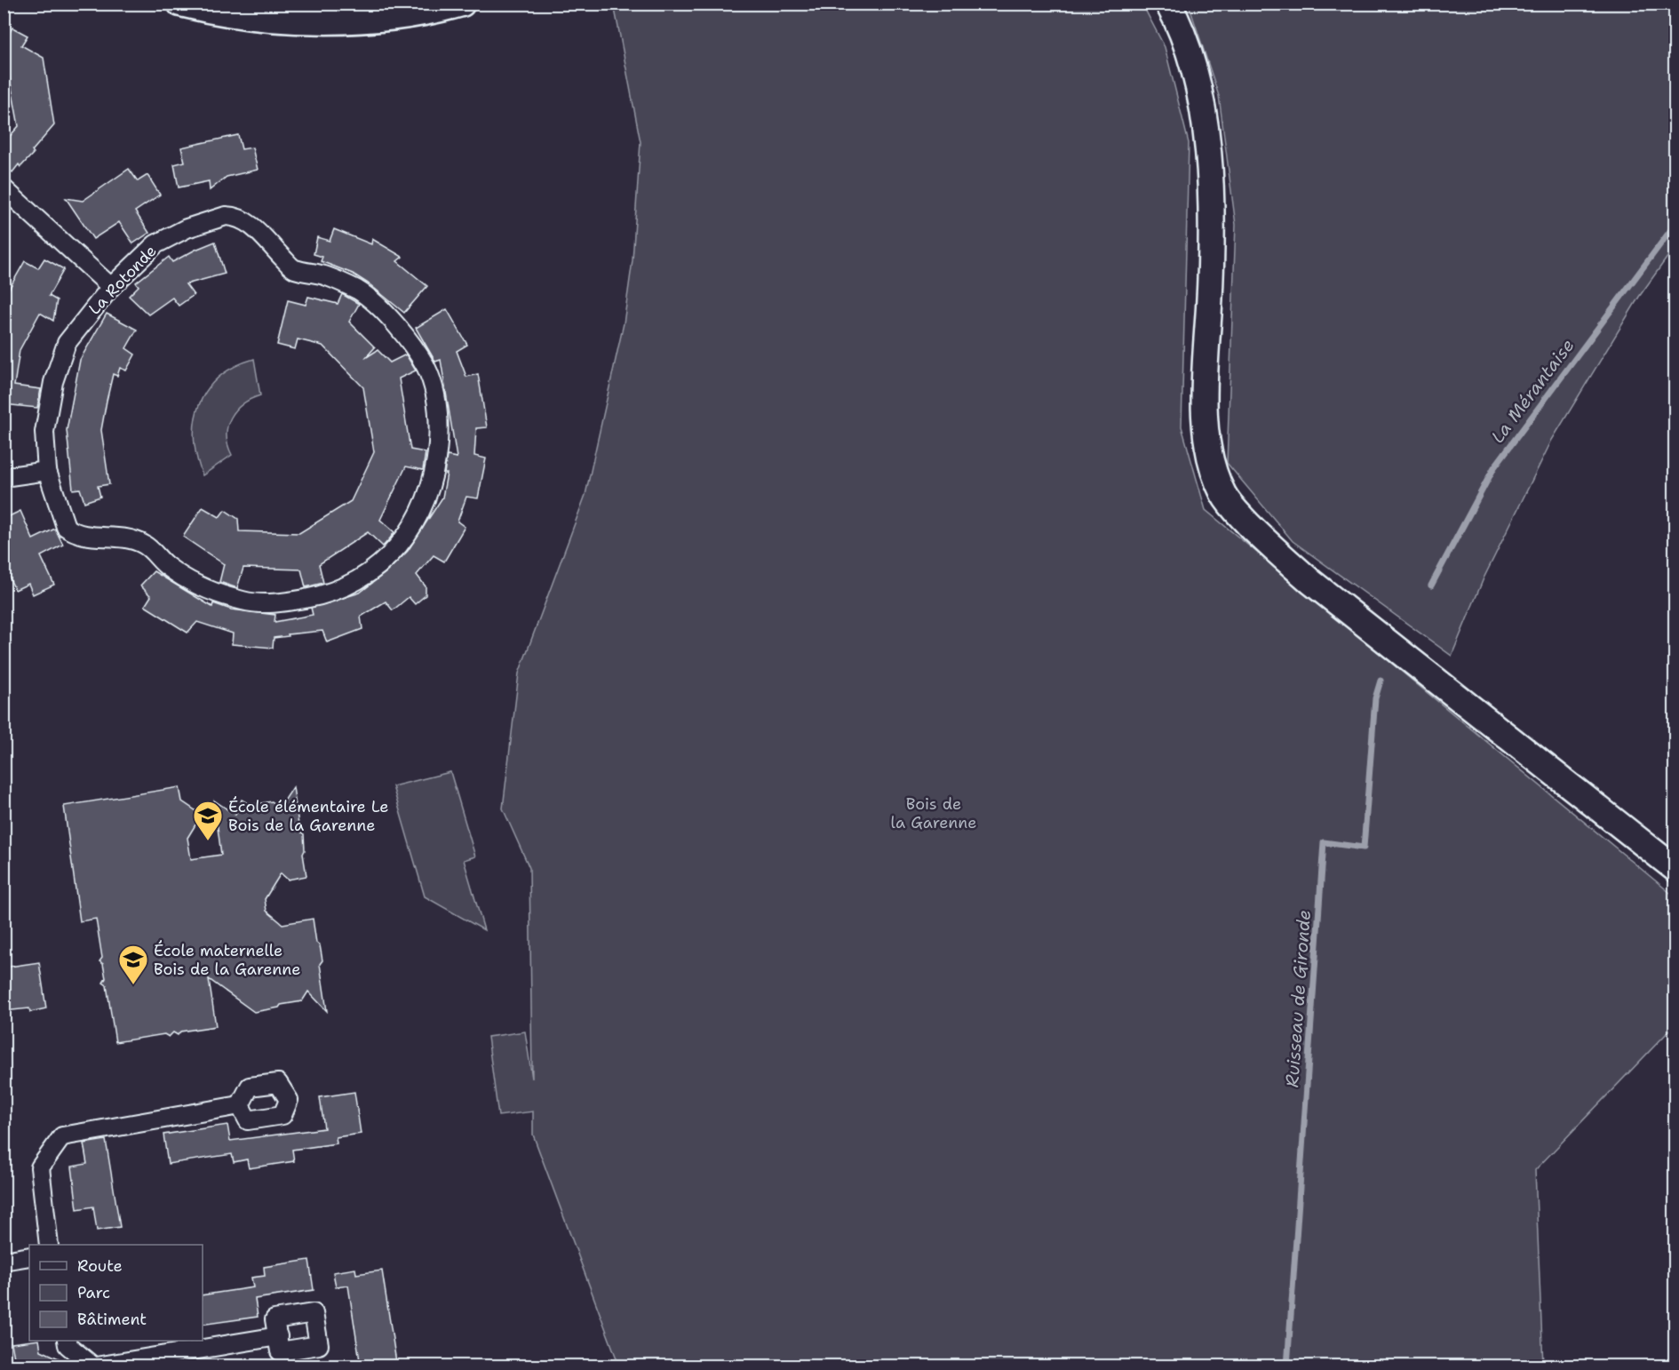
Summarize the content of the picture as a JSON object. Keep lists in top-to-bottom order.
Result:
{
  "streets": {
    "street": ["La Rotonde"]
  },
  "water": ["La Mérantaise", "Ruisseau de Gironde"],
  "parks": ["Bois de la Garenne"],
  "places": {
    "school or university": ["École élémentaire Le Bois de la Garenne", "École maternelle Bois de la Garenne"]
  },
  "legend": ["Route", "Parc", "Bâtiment"]
}
